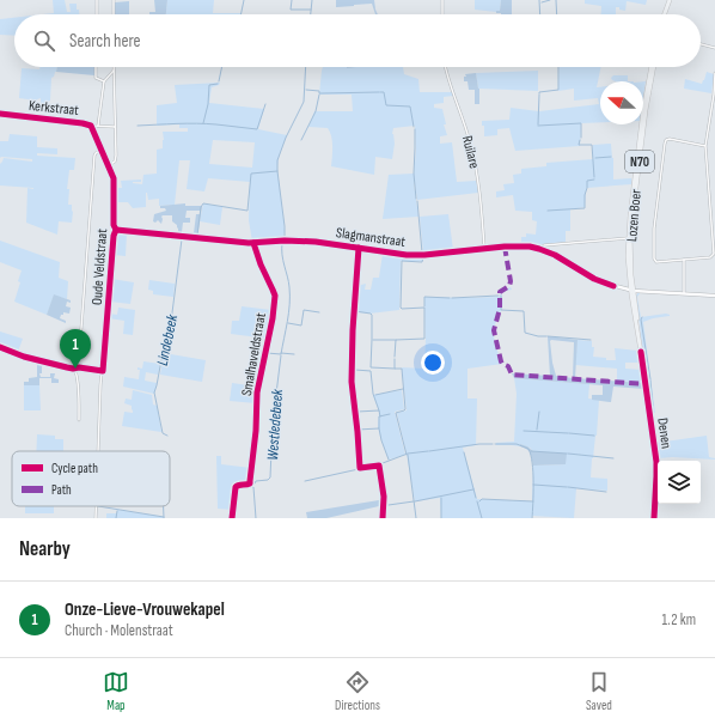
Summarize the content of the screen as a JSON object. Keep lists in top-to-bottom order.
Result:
{
  "streets": {
    "main road": [
      "Kerkstraat",
      "N70",
      "Lozen Boer",
      "Slagmanstraat",
      "Oude Veldstraat",
      "Denen"
    ],
    "street": ["Ruilare", "Smalhaveldstraat"]
  },
  "crossings": [
    ["Kerkstraat", "Oude Veldstraat"],
    ["Ruilare", "Slagmanstraat"],
    ["Lozen Boer", "Slagmanstraat"],
    ["Lozen Boer", "Denen"],
    ["Slagmanstraat", "Oude Veldstraat"],
    ["Slagmanstraat", "Smalhaveldstraat"],
    ["Slagmanstraat", "Denen"]
  ],
  "water": ["Lindebeek", "Westledebeek"],
  "legend": ["Cycle path", "Path"],
  "north": "left",
  "page": {
    "search": "Search here",
    "pins": "1",
    "heading": "Nearby",
    "list": [
      {
        "mark": "1",
        "name": "Onze-Lieve-Vrouwekapel",
        "note": "Church · Molenstraat",
        "value": "1.2 km"
      }
    ],
    "nav": ["Map", "Directions", "Saved"]
  }
}
